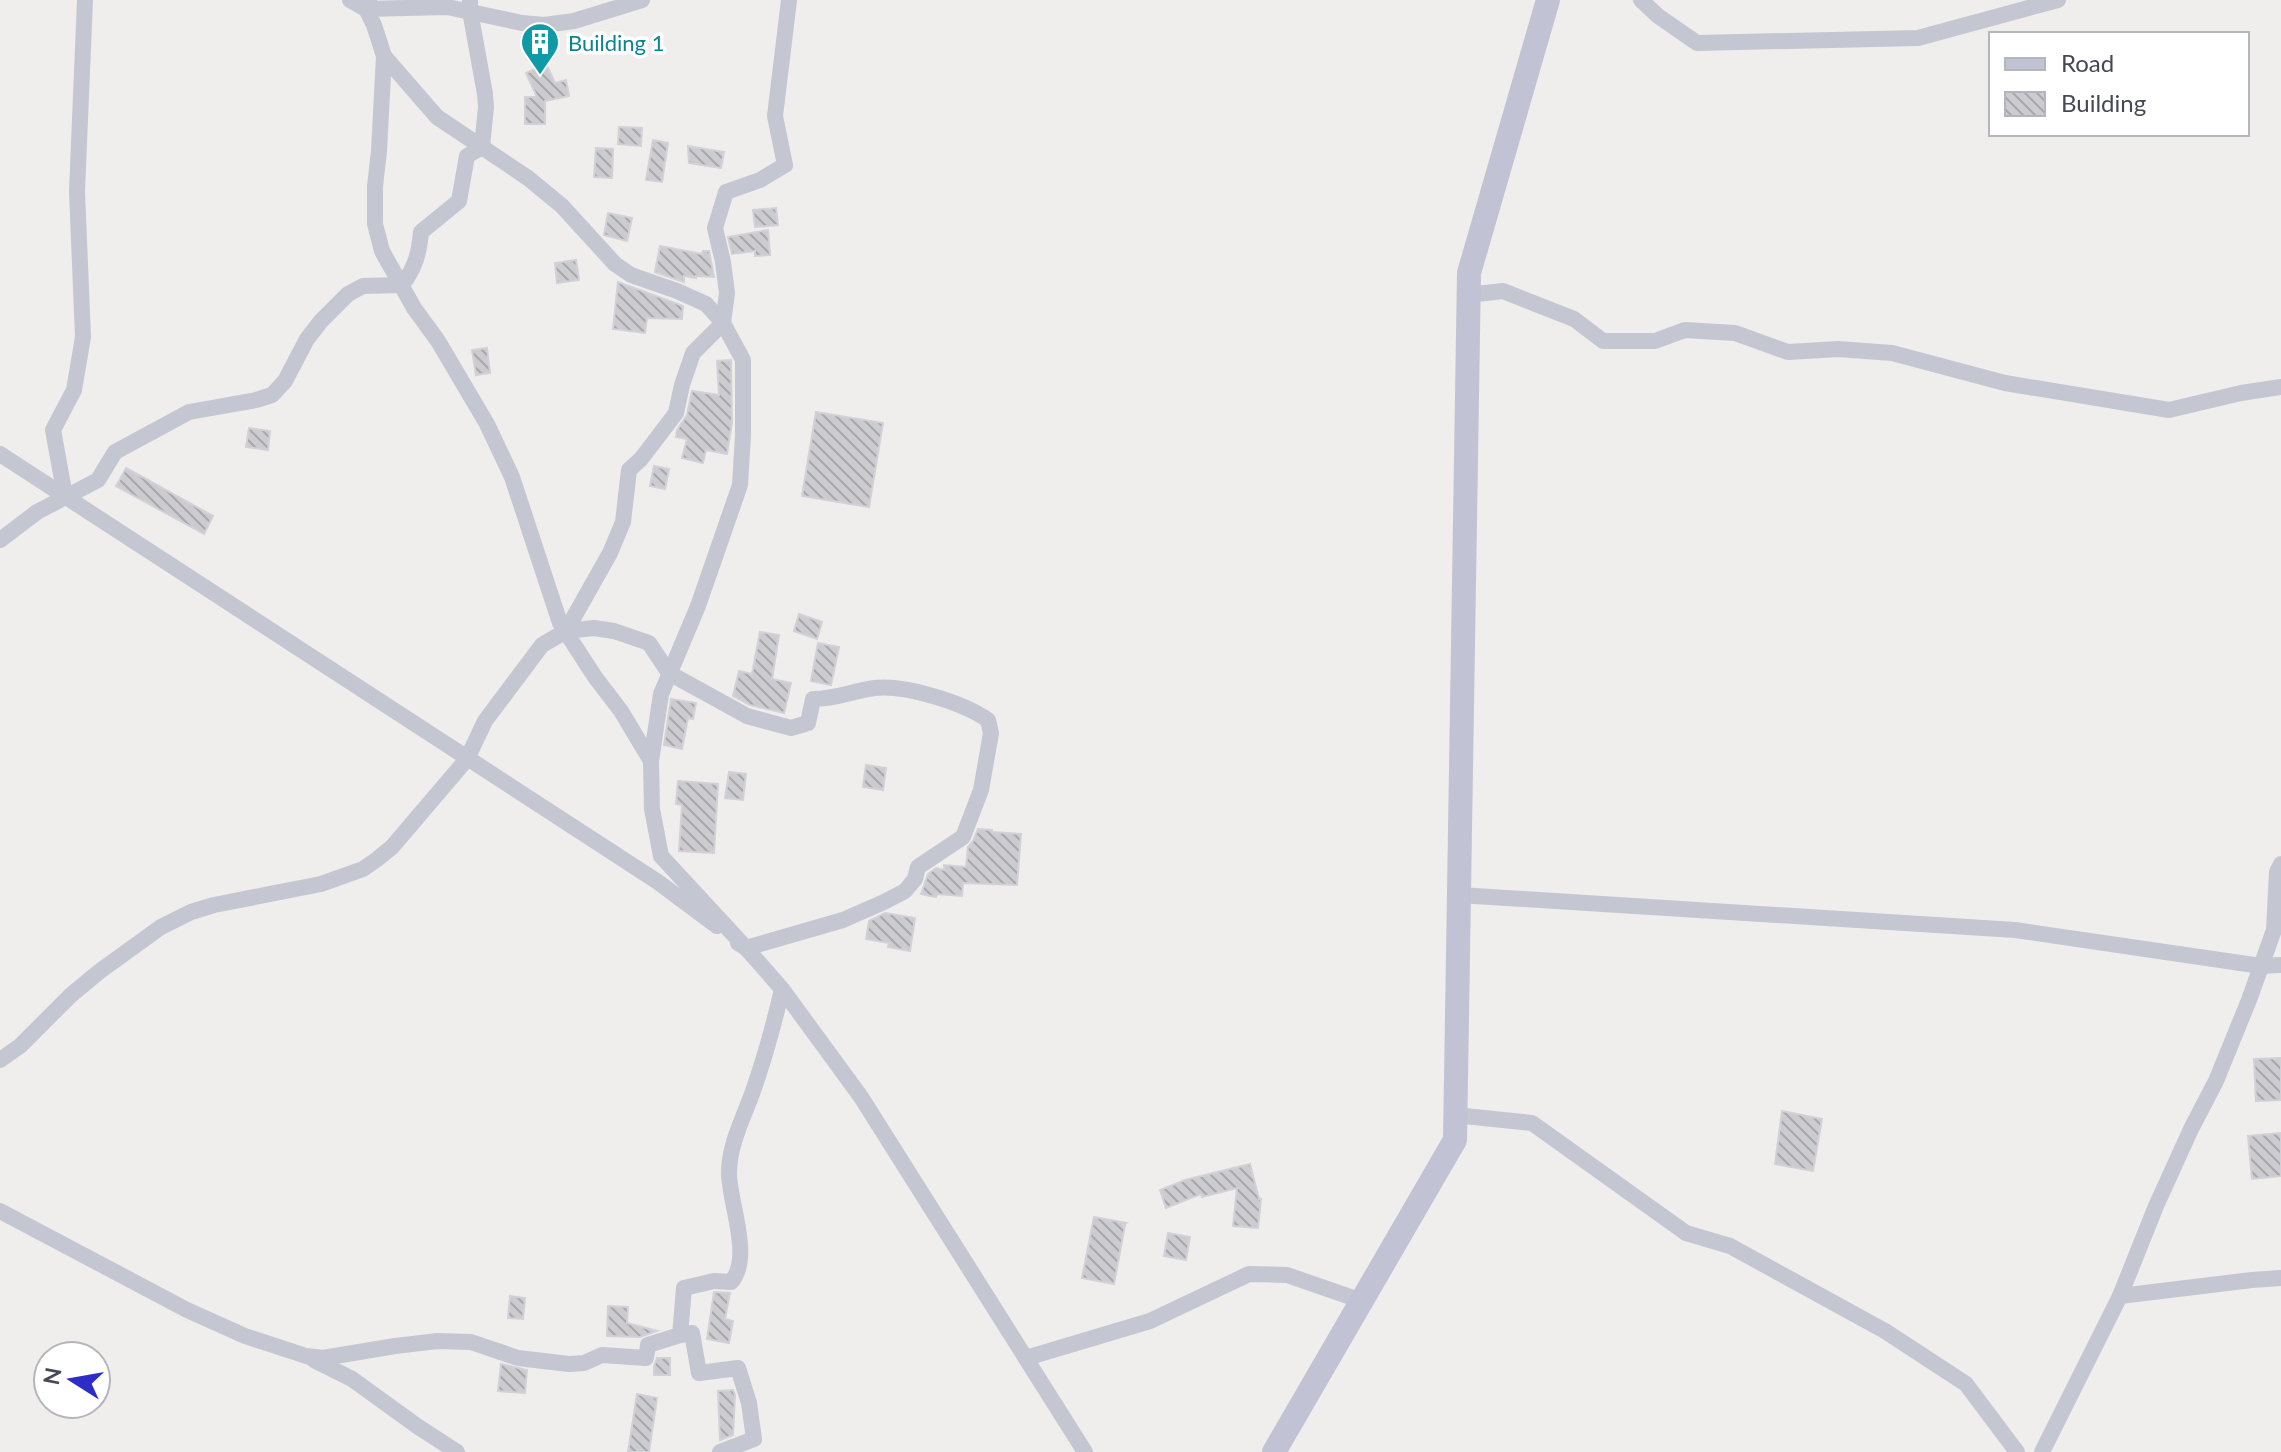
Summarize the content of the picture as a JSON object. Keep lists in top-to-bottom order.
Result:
{
  "places": {
    "building": ["Building 1"]
  },
  "legend": ["Road", "Building"],
  "north": "left"
}
